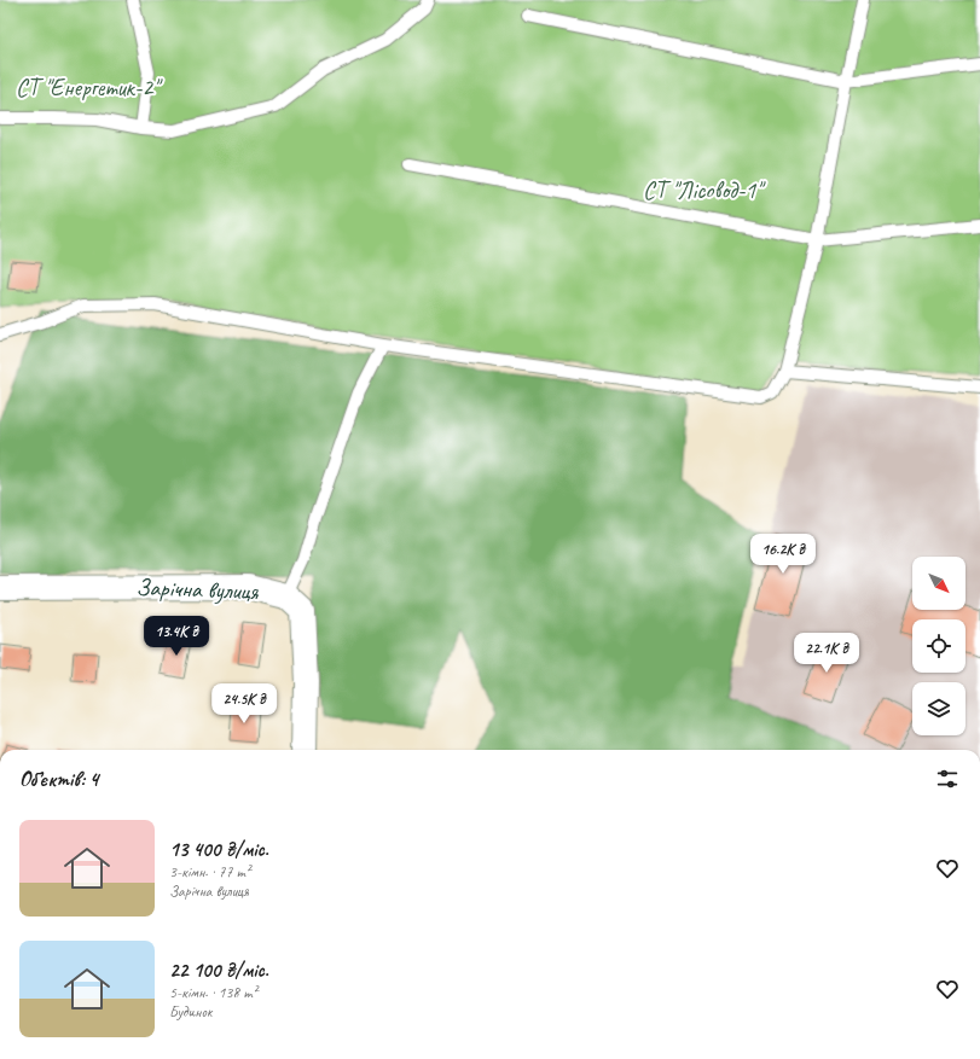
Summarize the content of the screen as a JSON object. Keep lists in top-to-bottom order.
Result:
{
  "streets": {
    "street": ["Зарічна вулиця"]
  },
  "parks": ["СТ \"Енергетик-2\"", "СТ \"Лісовод-1\""],
  "north": "bottom right",
  "page": {
    "price": [
      "16.2K ₴",
      "13.4K ₴",
      "22.1K ₴",
      "24.5K ₴"
    ],
    "heading": "Об’єктів: 4",
    "list": [
      {
        "name": "13 400 ₴/міс.",
        "note": "3-кімн. · 77 m² · Зарічна вулиця"
      },
      {
        "name": "22 100 ₴/міс.",
        "note": "5-кімн. · 138 m² · Будинок"
      }
    ]
  }
}
